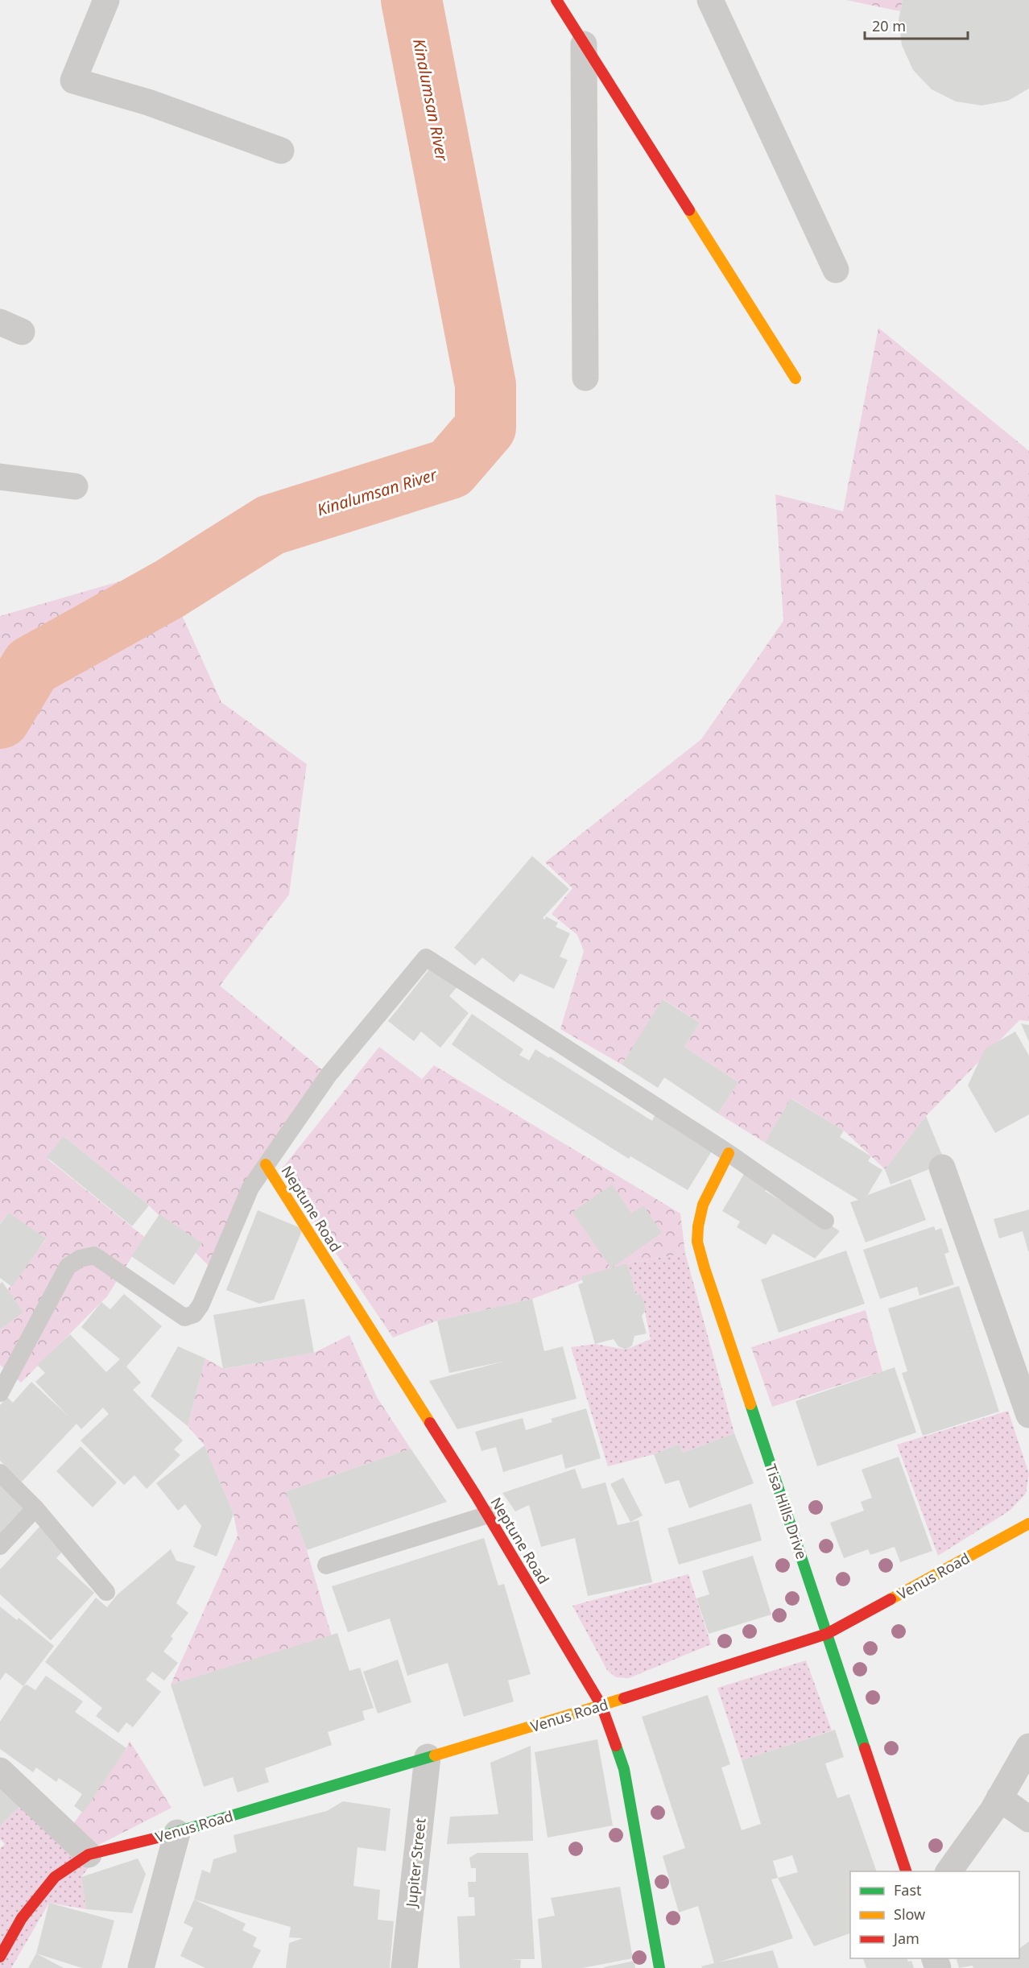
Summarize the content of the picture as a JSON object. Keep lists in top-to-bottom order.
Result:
{
  "streets": {
    "street": [
      "Neptune Road",
      "Tisa Hills Drive",
      "Venus Road",
      "Jupiter Street"
    ]
  },
  "crossings": [
    ["Neptune Road", "Venus Road"],
    ["Tisa Hills Drive", "Venus Road"],
    ["Venus Road", "Jupiter Street"]
  ],
  "water": ["Kinalumsan River"],
  "legend": ["Fast", "Slow", "Jam"],
  "scale_bar": "20 m"
}
